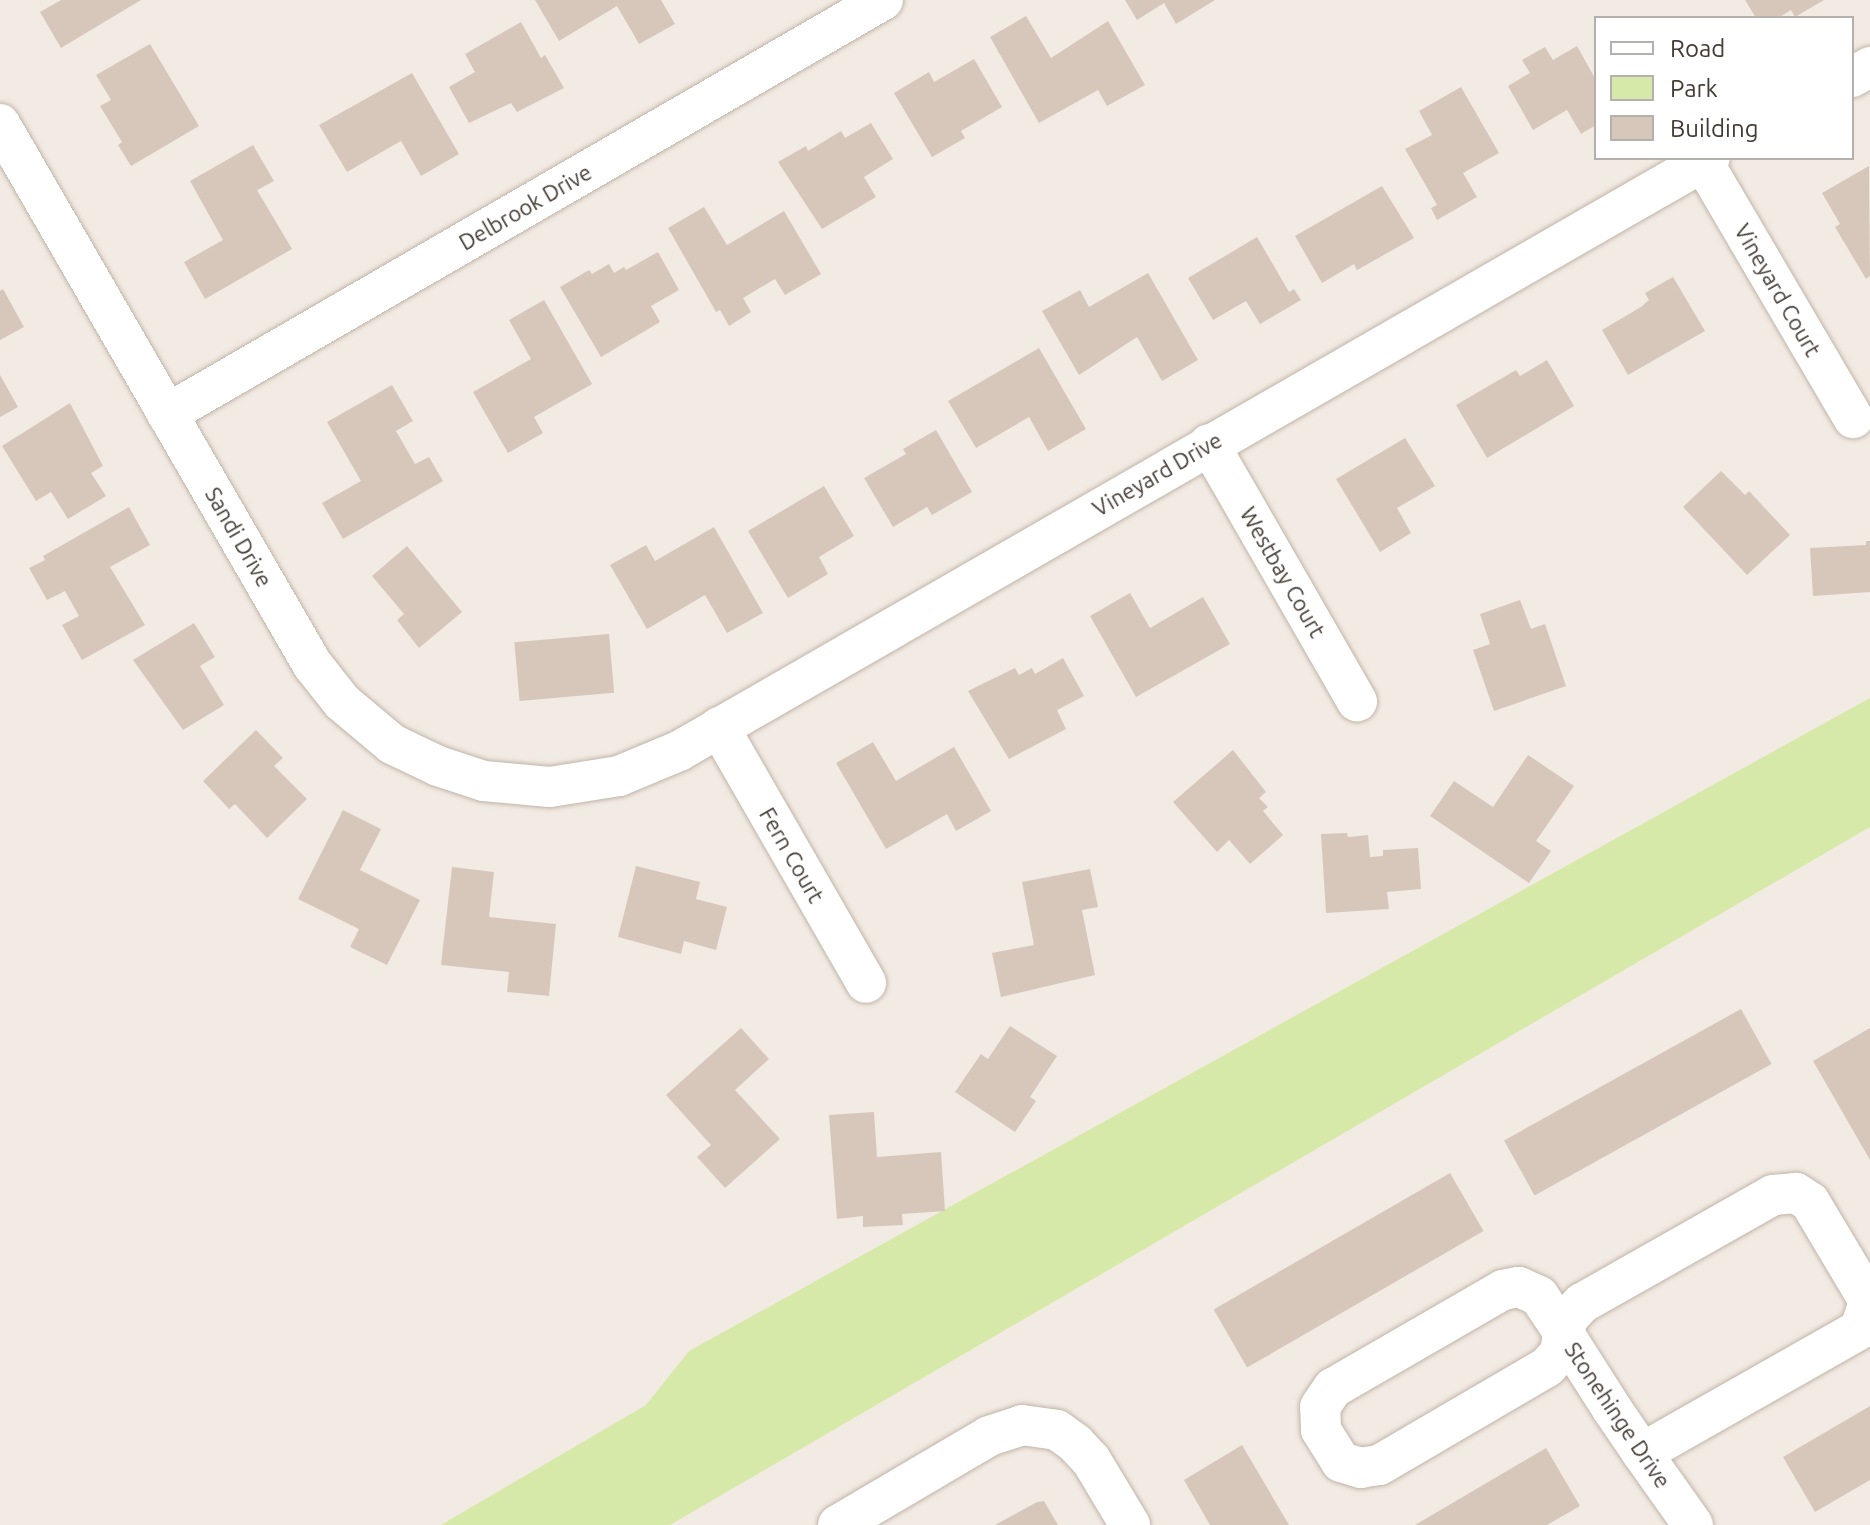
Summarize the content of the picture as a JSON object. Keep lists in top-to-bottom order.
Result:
{
  "streets": {
    "street": [
      "Delbrook Drive",
      "Vineyard Court",
      "Vineyard Drive",
      "Sandi Drive",
      "Westbay Court",
      "Fern Court",
      "Stonehinge Drive"
    ]
  },
  "crossings": [
    ["Delbrook Drive", "Sandi Drive"],
    ["Vineyard Court", "Vineyard Drive"],
    ["Vineyard Drive", "Sandi Drive"],
    ["Vineyard Drive", "Westbay Court"],
    ["Vineyard Drive", "Fern Court"]
  ],
  "legend": ["Road", "Park", "Building"]
}
